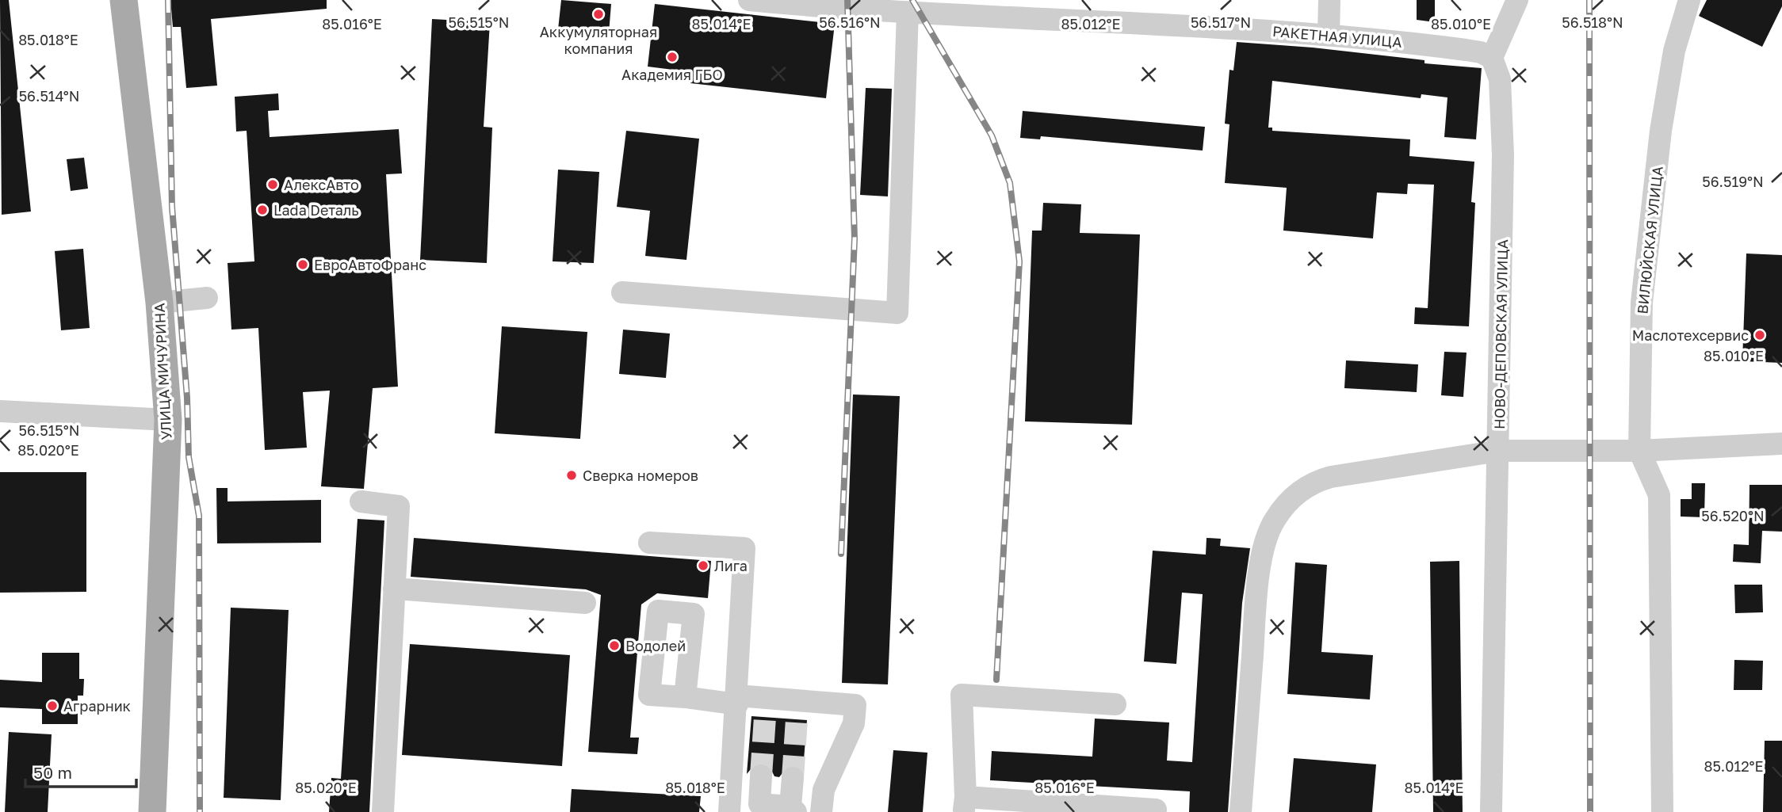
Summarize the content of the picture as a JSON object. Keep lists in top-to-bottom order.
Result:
{
  "streets": {
    "main road": ["УЛИЦА МИЧУРИНА"],
    "street": ["РАКЕТНАЯ УЛИЦА", "ВИЛЮЙСКАЯ УЛИЦА", "НОВО-ДЕПОВСКАЯ УЛИЦА"]
  },
  "crossings": [
    ["РАКЕТНАЯ УЛИЦА", "НОВО-ДЕПОВСКАЯ УЛИЦА"]
  ],
  "places": [
    "Аккумуляторная компания",
    "Академия ГБО",
    "АлексАвто",
    "Lada Dеталь",
    "ЕвроАвтоФранс",
    "Маслотехсервис",
    "Сверка номеров",
    "Лига",
    "Водолей",
    "Аграрник"
  ],
  "scale_bar": "50 m",
  "coordinates": [
    "56.515°N",
    "56.516°N",
    "56.517°N",
    "56.518°N",
    "85.016°E",
    "85.014°E",
    "85.012°E",
    "85.010°E",
    "85.018°E",
    "56.514°N",
    "56.519°N",
    "85.020°E",
    "56.520°N"
  ]
}
